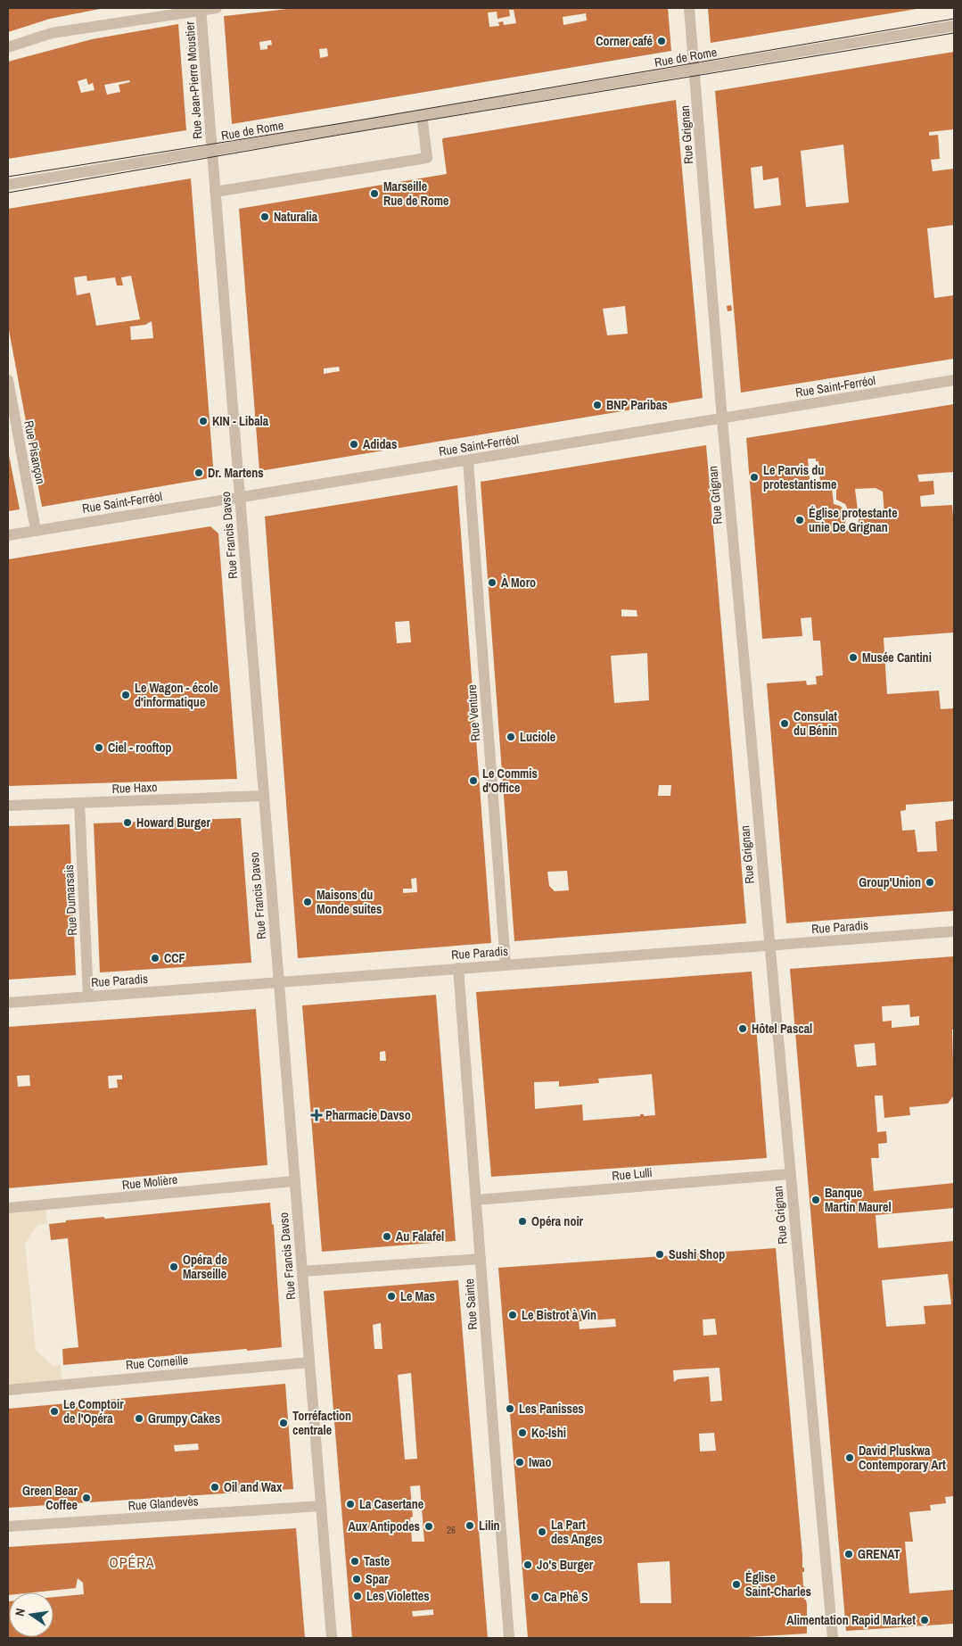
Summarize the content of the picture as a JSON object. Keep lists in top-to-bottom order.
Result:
{
  "streets": {
    "street": [
      "Rue de Rome",
      "Rue Jean-Pierre Moustier",
      "Rue Grignan",
      "Rue Saint-Ferréol",
      "Rue Pisançon",
      "Rue Francis Davso",
      "Rue Venture",
      "Rue Haxo",
      "Rue Dumarsais",
      "Rue Paradis",
      "Rue Lulli",
      "Rue Molière",
      "Rue Sainte",
      "Rue Corneille",
      "Rue Glandevès"
    ]
  },
  "crossings": [
    ["Rue de Rome", "Rue Jean-Pierre Moustier"],
    ["Rue de Rome", "Rue Grignan"],
    ["Rue de Rome", "Rue Francis Davso"],
    ["Rue Jean-Pierre Moustier", "Rue Francis Davso"],
    ["Rue Grignan", "Rue Saint-Ferréol"],
    ["Rue Grignan", "Rue Paradis"],
    ["Rue Grignan", "Rue Lulli"],
    ["Rue Saint-Ferréol", "Rue Pisançon"],
    ["Rue Saint-Ferréol", "Rue Francis Davso"],
    ["Rue Saint-Ferréol", "Rue Venture"],
    ["Rue Francis Davso", "Rue Haxo"],
    ["Rue Francis Davso", "Rue Paradis"],
    ["Rue Francis Davso", "Rue Molière"],
    ["Rue Francis Davso", "Rue Corneille"],
    ["Rue Francis Davso", "Rue Glandevès"],
    ["Rue Venture", "Rue Paradis"],
    ["Rue Haxo", "Rue Dumarsais"],
    ["Rue Dumarsais", "Rue Paradis"],
    ["Rue Paradis", "Rue Sainte"],
    ["Rue Lulli", "Rue Sainte"]
  ],
  "districts": ["OPÉRA"],
  "places": {
    "other": [
      "Corner café",
      "Marseille Rue de Rome",
      "Naturalia",
      "BNP Paribas",
      "KIN - Libala",
      "Adidas",
      "Dr. Martens",
      "Le Parvis du protestantisme",
      "Église protestante unie De Grignan",
      "À Moro",
      "Musée Cantini",
      "Le Wagon - école d'informatique",
      "Consulat du Bénin",
      "Luciole",
      "Ciel - rooftop",
      "Le Commis d'Office",
      "Howard Burger",
      "Group'Union",
      "Maisons du Monde suites",
      "CCF",
      "Hôtel Pascal",
      "Banque Martin Maurel",
      "Opéra noir",
      "Au Falafel",
      "Sushi Shop",
      "Opéra de Marseille",
      "Le Mas",
      "Le Bistrot à Vin",
      "Les Panisses",
      "Le Comptoir de l'Opéra",
      "Grumpy Cakes",
      "Torréfaction centrale",
      "Ko-Ishi",
      "David Pluskwa Contemporary Art",
      "Iwao",
      "Oil and Wax",
      "Green Bear Coffee",
      "La Casertane",
      "Lilin",
      "Aux Antipodes",
      "La Part des Anges",
      "GRENAT",
      "Taste",
      "Jo's Burger",
      "Spar",
      "Église Saint-Charles",
      "Les Violettes",
      "Ca Phê S",
      "Alimentation Rapid Market"
    ],
    "health": ["Pharmacie Davso"]
  },
  "house_numbers": ["26"],
  "north": "left"
}
